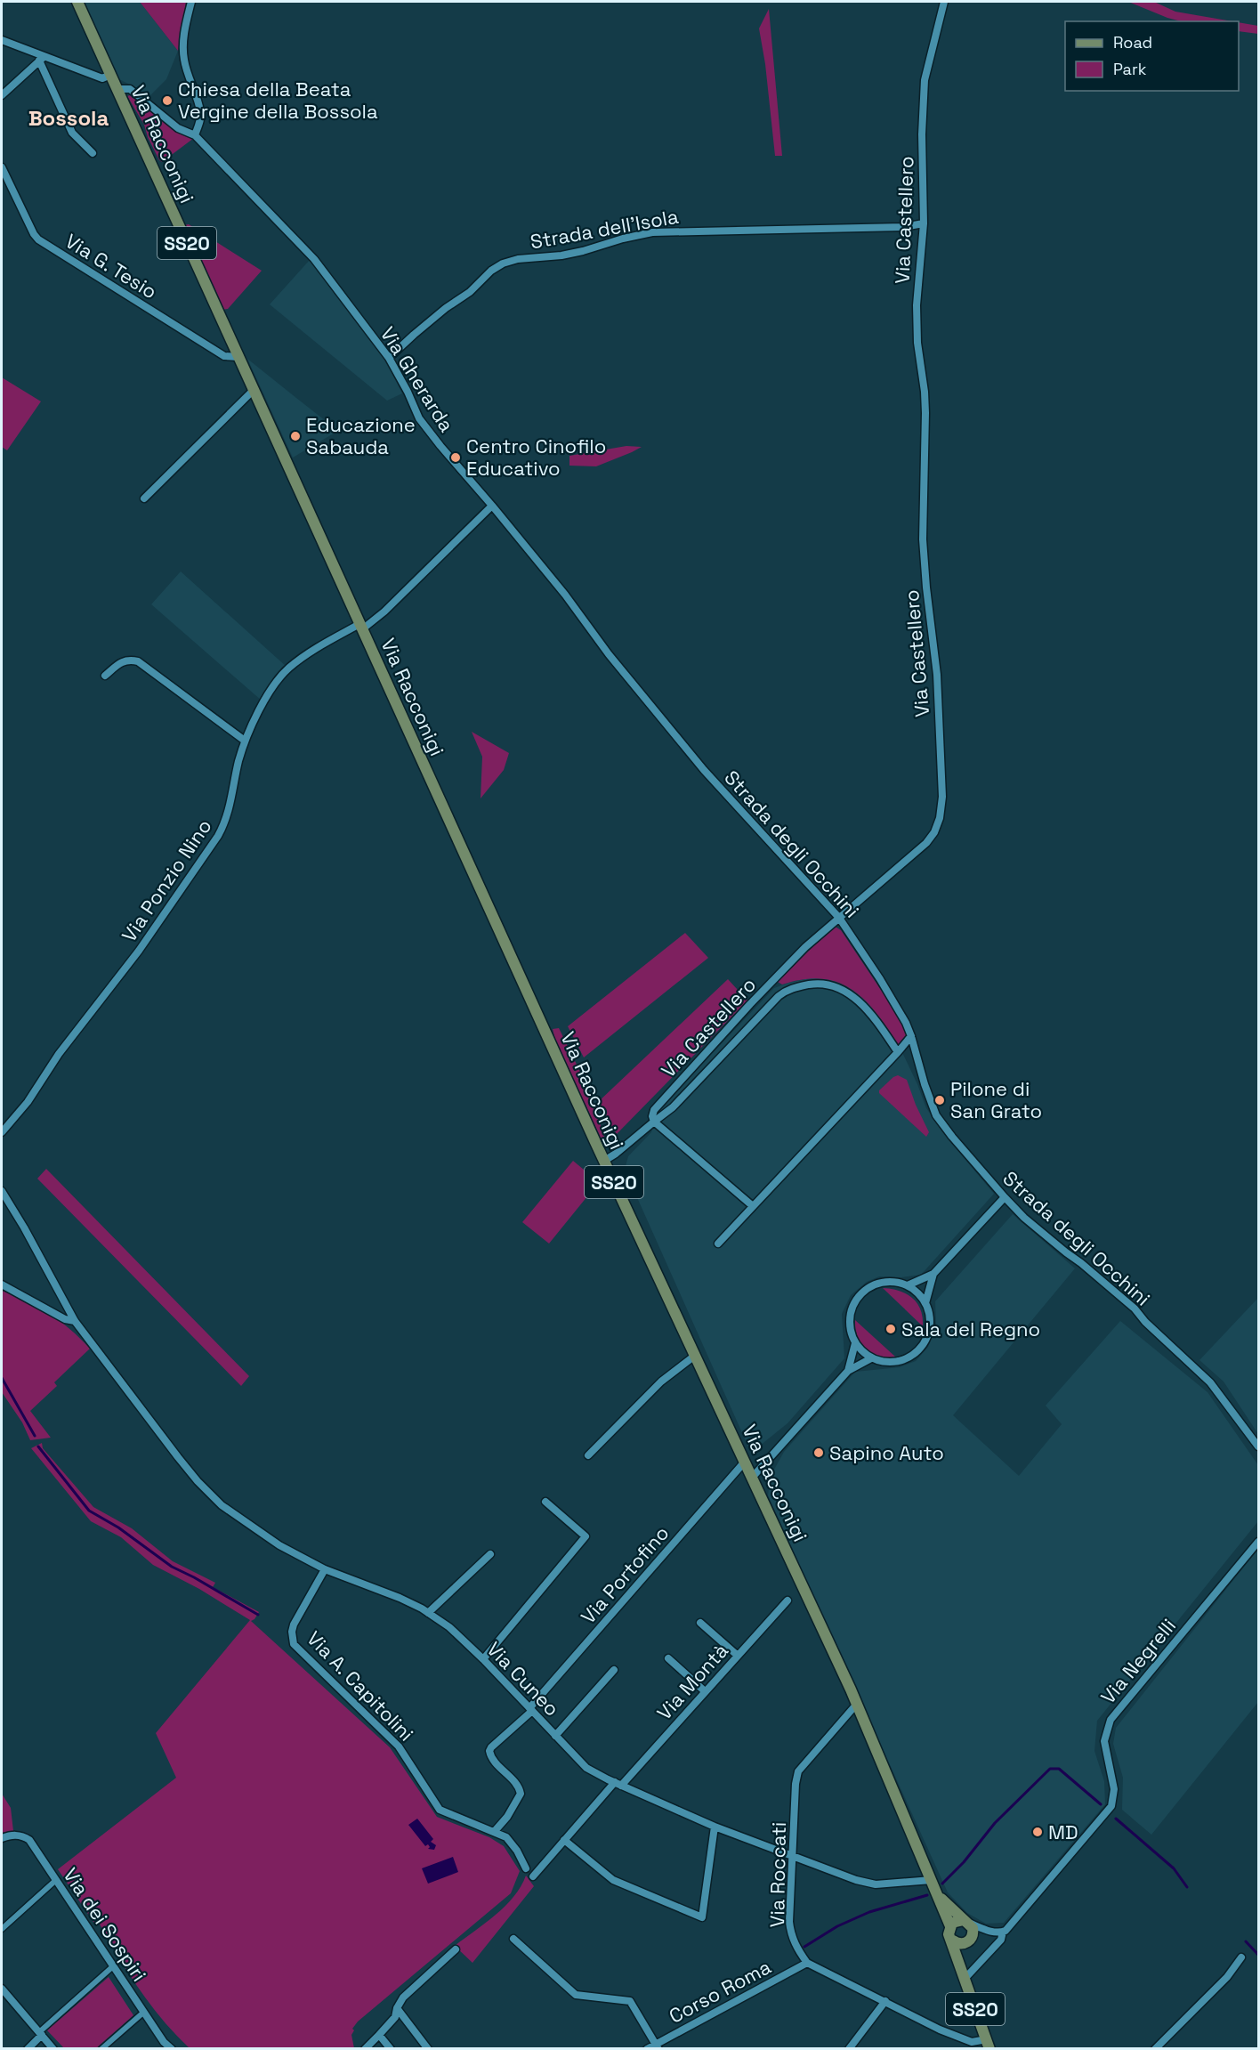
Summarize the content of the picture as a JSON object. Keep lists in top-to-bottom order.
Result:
{
  "streets": {
    "main road": ["Via Racconigi", "SS20"],
    "street": [
      "Via Castellero",
      "Strada dell'Isola",
      "Via G. Tesio",
      "Via Gherarda",
      "Strada degli Occhini",
      "Via Ponzio Nino",
      "Via Portofino",
      "Via Negrelli",
      "Via Cuneo",
      "Via Montà",
      "Via A. Capitolini",
      "Via Roccati",
      "Via dei Sospiri",
      "Corso Roma"
    ]
  },
  "crossings": [
    ["Via Racconigi", "Via Castellero"],
    ["Via Racconigi", "SS20"],
    ["Via Racconigi", "Via G. Tesio"],
    ["Via Racconigi", "Via Gherarda"],
    ["Via Racconigi", "Via Ponzio Nino"],
    ["Via Racconigi", "Via Portofino"],
    ["Via Racconigi", "Via Cuneo"],
    ["Via Racconigi", "Via Roccati"],
    ["Via Castellero", "Strada dell'Isola"],
    ["Via Castellero", "Strada degli Occhini"],
    ["Strada dell'Isola", "Via Gherarda"],
    ["SS20", "Via Negrelli"],
    ["Via Gherarda", "Strada degli Occhini"],
    ["Via Portofino", "Via Cuneo"],
    ["Via Portofino", "Via A. Capitolini"],
    ["Via Cuneo", "Via Montà"],
    ["Via Cuneo", "Via A. Capitolini"],
    ["Via Cuneo", "Via Roccati"],
    ["Via Roccati", "Corso Roma"]
  ],
  "districts": ["Bossola"],
  "places": [
    "Chiesa della Beata Vergine della Bossola",
    "Educazione Sabauda",
    "Centro Cinofilo Educativo",
    "Pilone di San Grato",
    "Sala del Regno",
    "Sapino Auto",
    "MD"
  ],
  "legend": ["Road", "Park"]
}
